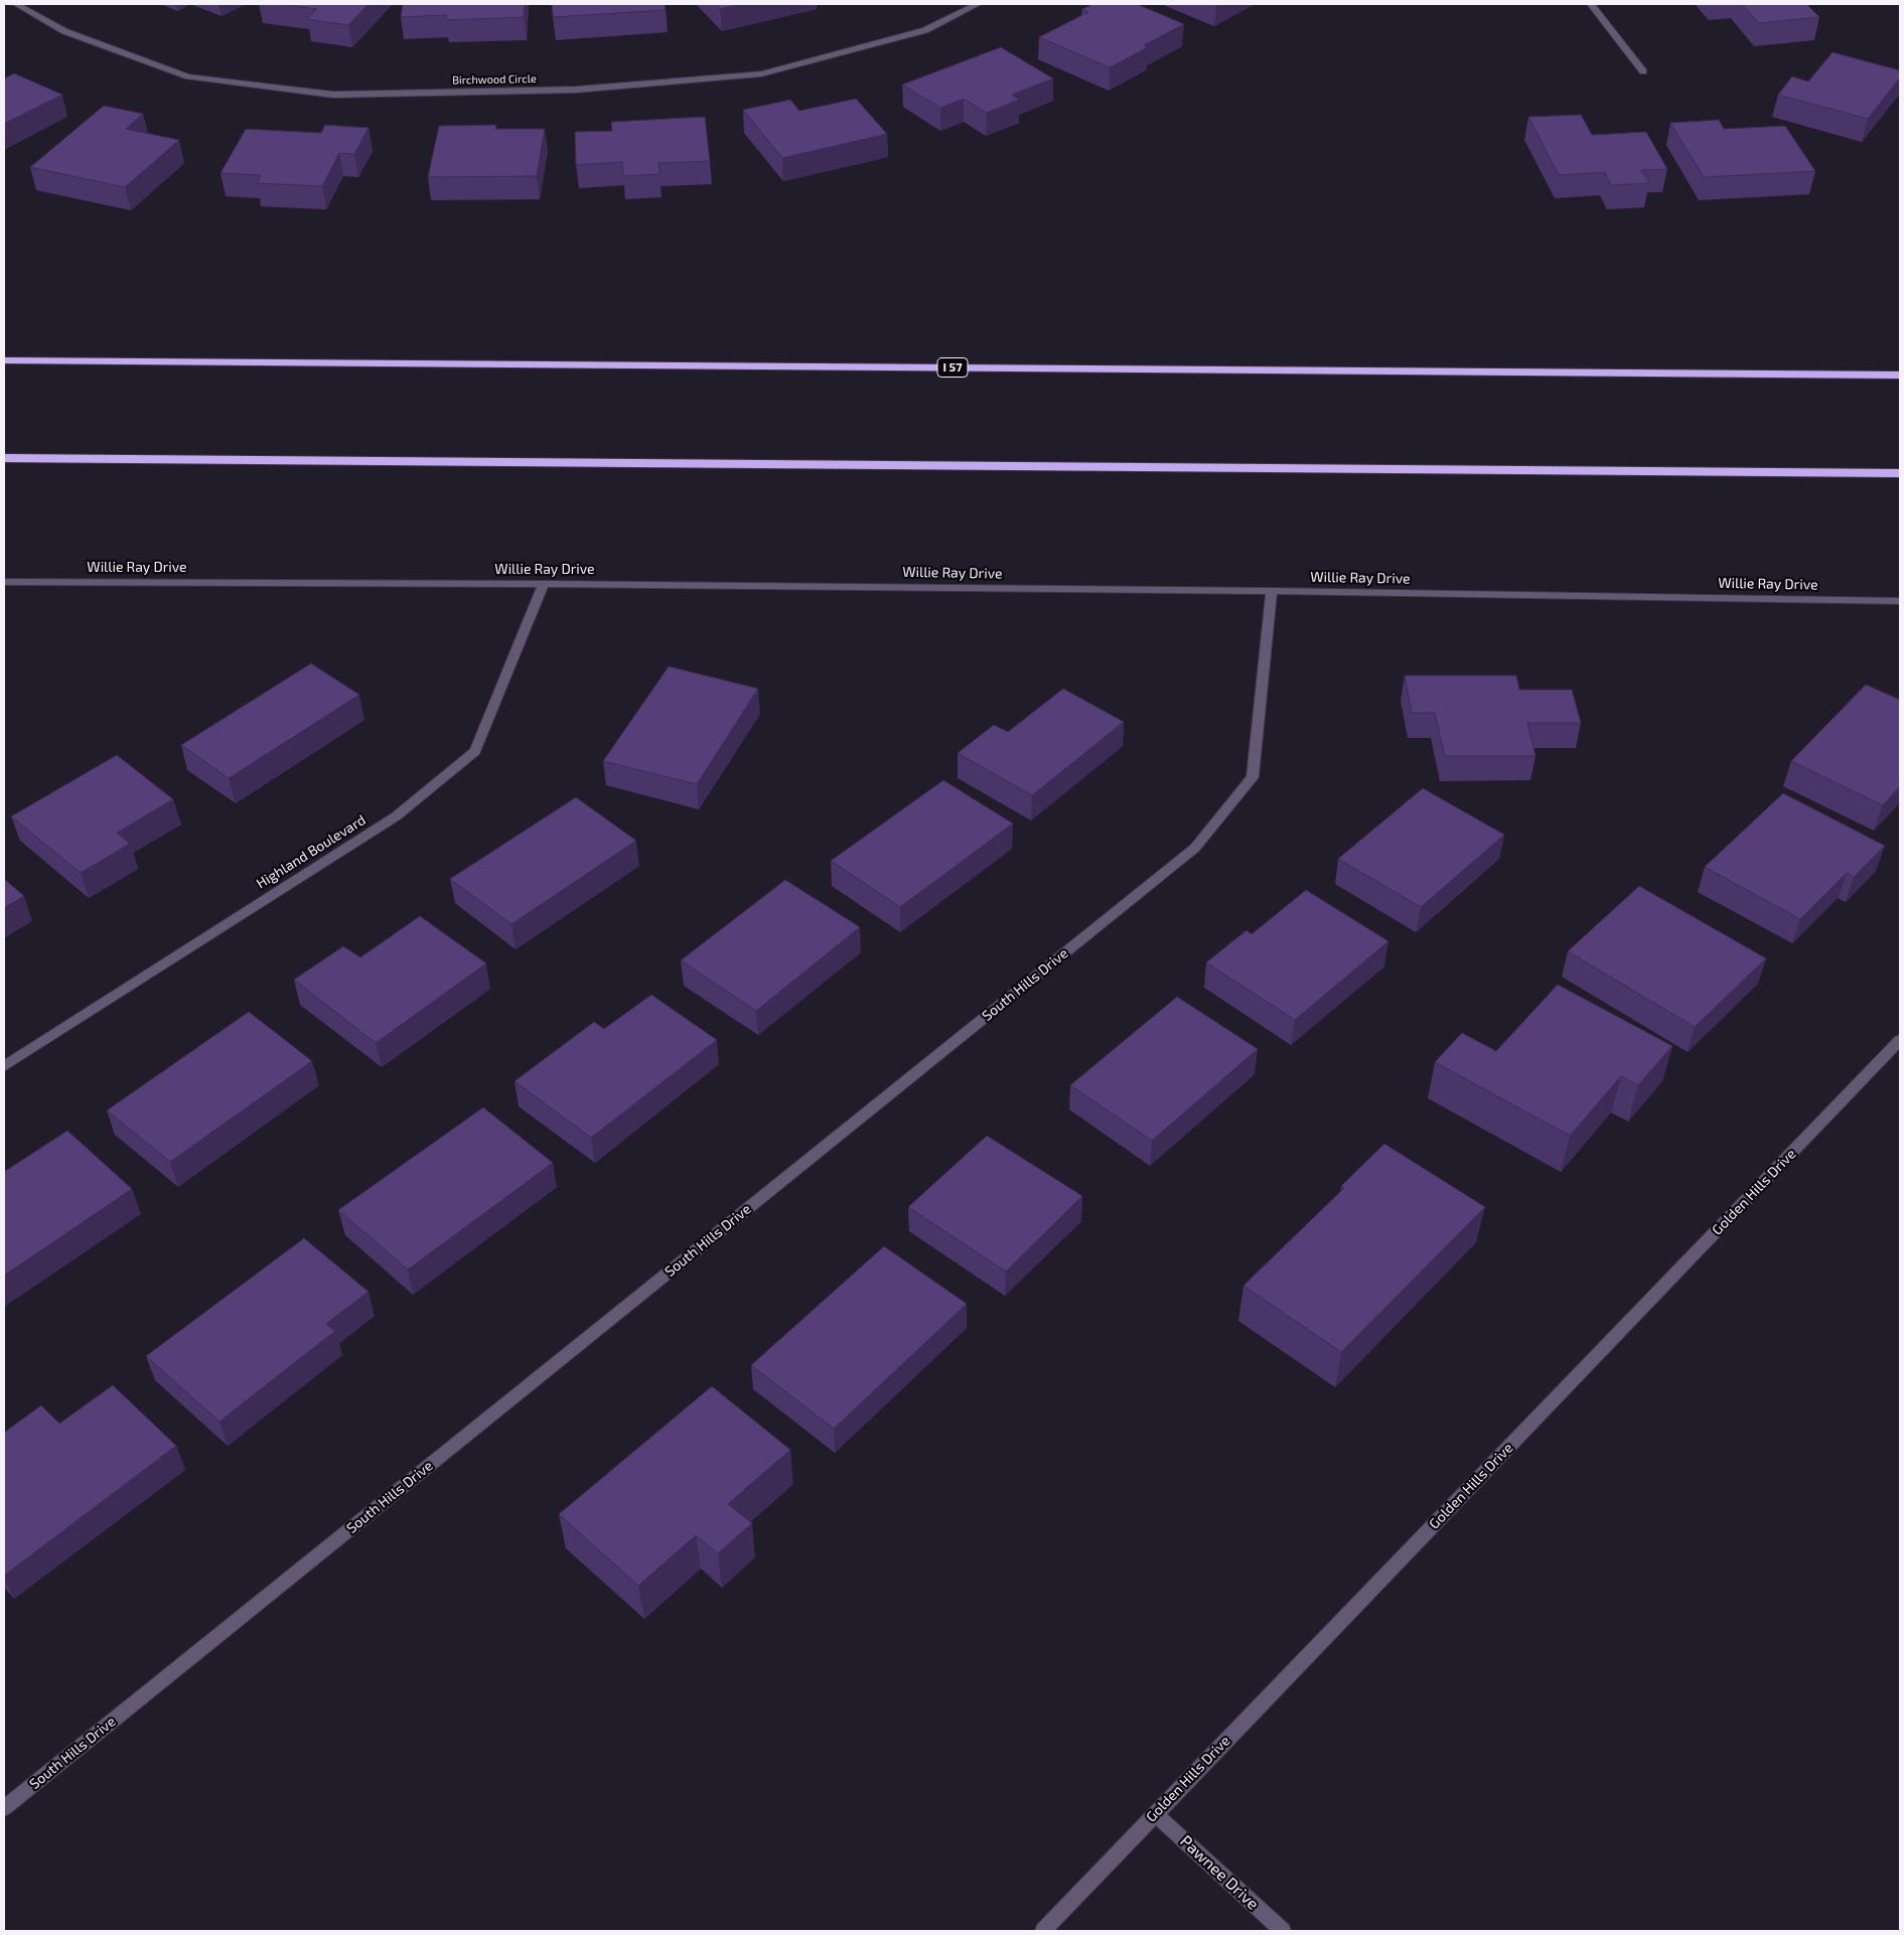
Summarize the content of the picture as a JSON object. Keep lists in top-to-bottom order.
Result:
{
  "streets": {
    "highway": ["I 57"],
    "street": [
      "Birchwood Circle",
      "Willie Ray Drive",
      "Highland Boulevard",
      "South Hills Drive",
      "Golden Hills Drive",
      "Pawnee Drive"
    ]
  },
  "crossings": [
    ["Willie Ray Drive", "Highland Boulevard"],
    ["Willie Ray Drive", "South Hills Drive"],
    ["Golden Hills Drive", "Pawnee Drive"]
  ]
}
